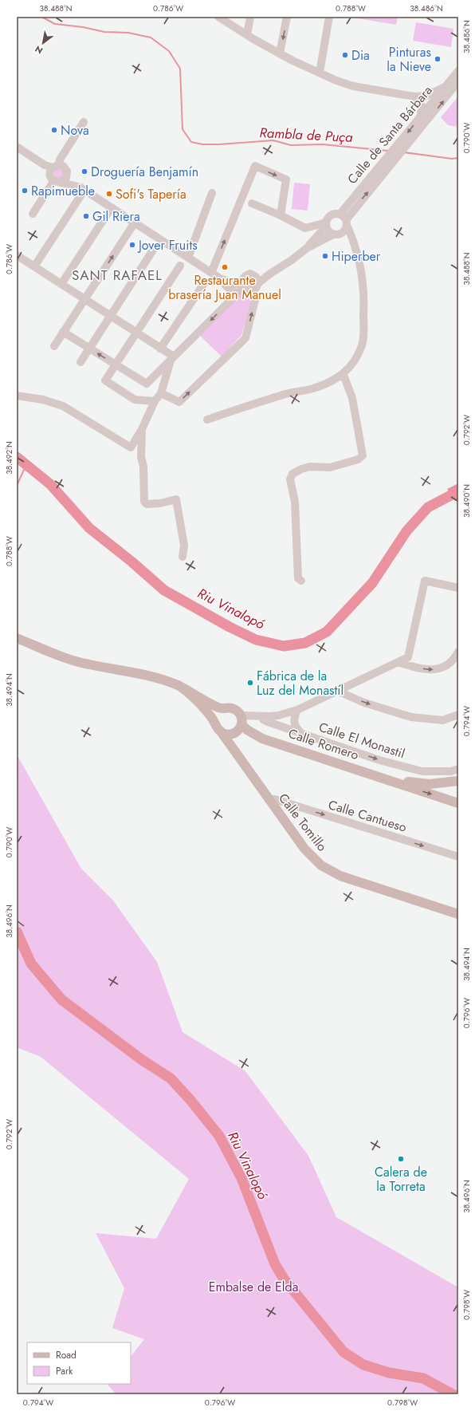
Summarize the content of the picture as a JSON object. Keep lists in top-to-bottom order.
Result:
{
  "streets": {
    "main road": ["Calle Romero", "Calle Tomillo"],
    "street": ["Calle de Santa Bárbara", "Calle El Monastil", "Calle Cantueso"]
  },
  "crossings": [
    ["Calle Romero", "Calle Tomillo"],
    ["Calle Cantueso", "Calle Tomillo"]
  ],
  "one_way": ["Calle Cantueso"],
  "districts": ["SANT RAFAEL"],
  "water": ["Rambla de Puça", "Riu Vinalopó"],
  "parks": ["Embalse de Elda"],
  "places": [
    "Dia",
    "Pinturas la Nieve",
    "Nova",
    "Droguería Benjamín",
    "Rapimueble",
    "Sofi's Tapería",
    "Gil Riera",
    "Jover Fruits",
    "Hiperber",
    "Restaurante brasería Juan Manuel",
    "Fábrica de la Luz del Monastíl",
    "Calera de la Torreta"
  ],
  "legend": ["Road", "Park"],
  "north": "bottom left",
  "coordinates": [
    "38.488°N",
    "0.786°W",
    "0.788°W",
    "38.486°N",
    "0.790°W",
    "0.792°W",
    "38.492°N",
    "38.490°N",
    "38.494°N",
    "0.794°W",
    "38.496°N",
    "0.796°W",
    "0.798°W"
  ]
}
